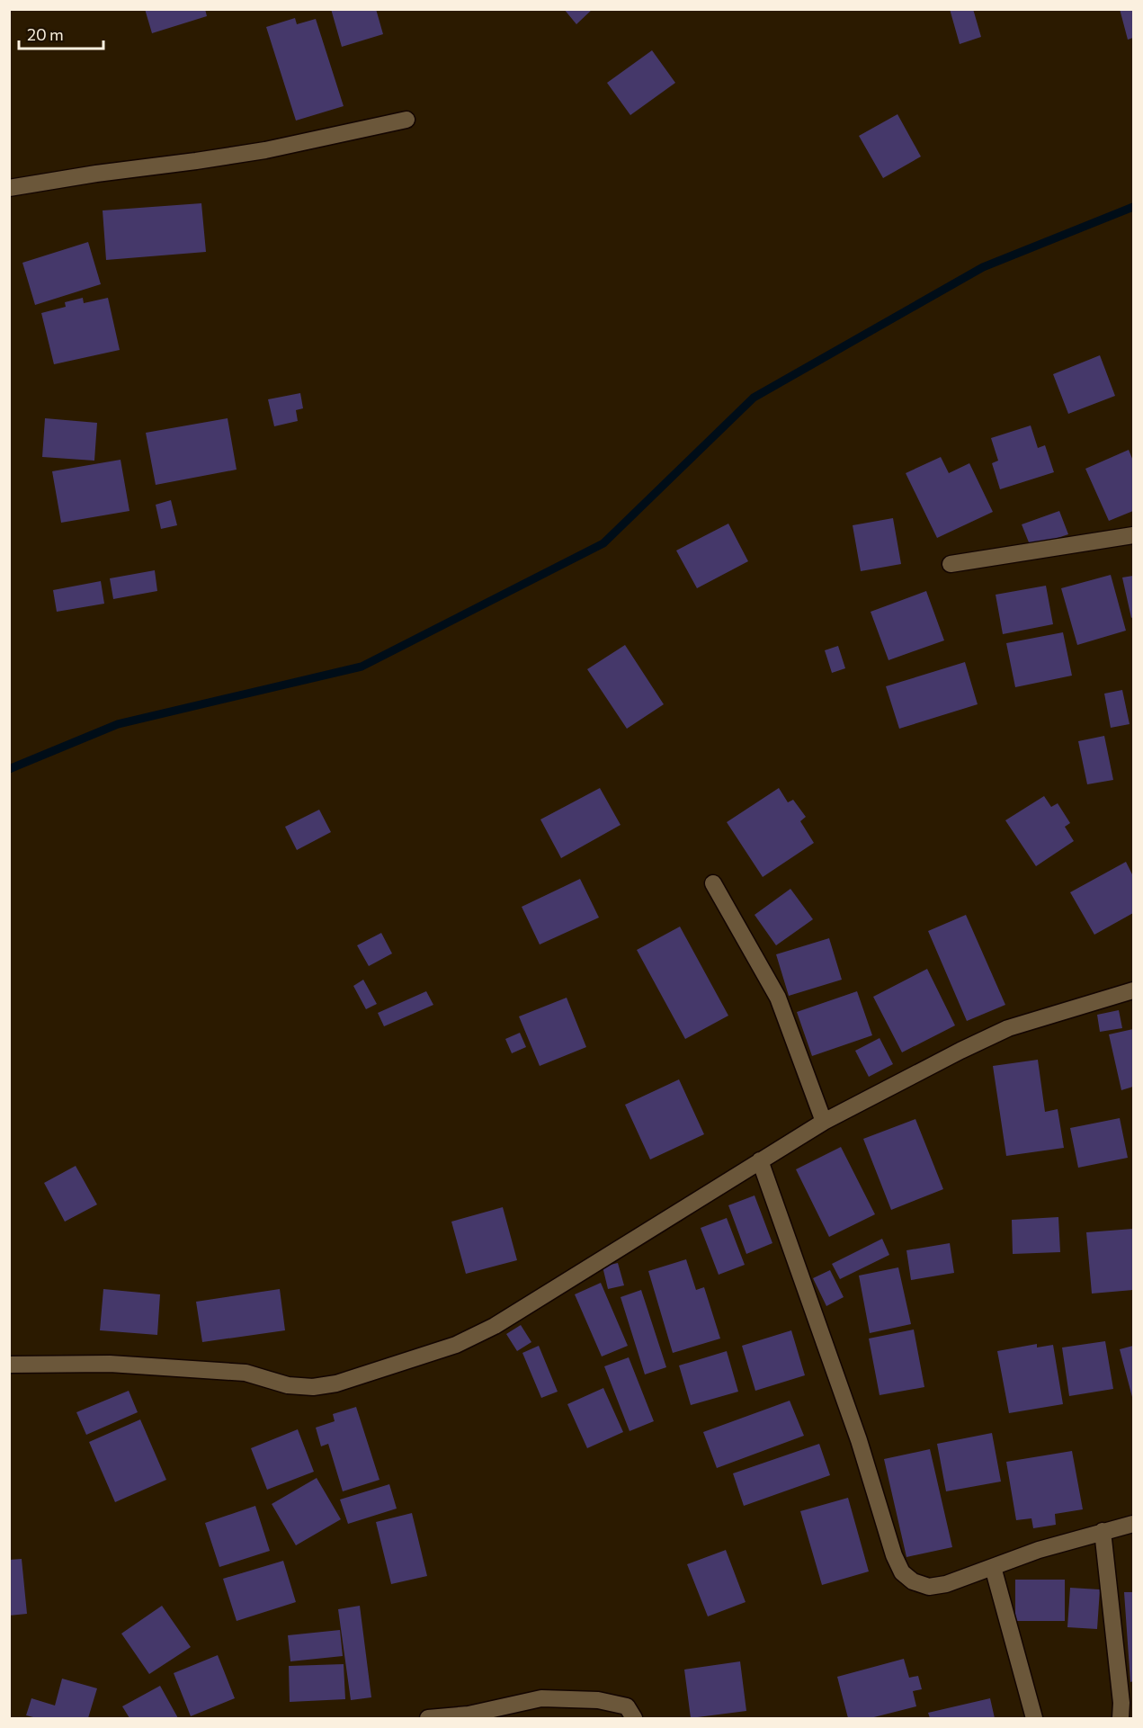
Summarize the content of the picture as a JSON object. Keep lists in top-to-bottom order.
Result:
{
  "scale_bar": "20 m"
}
